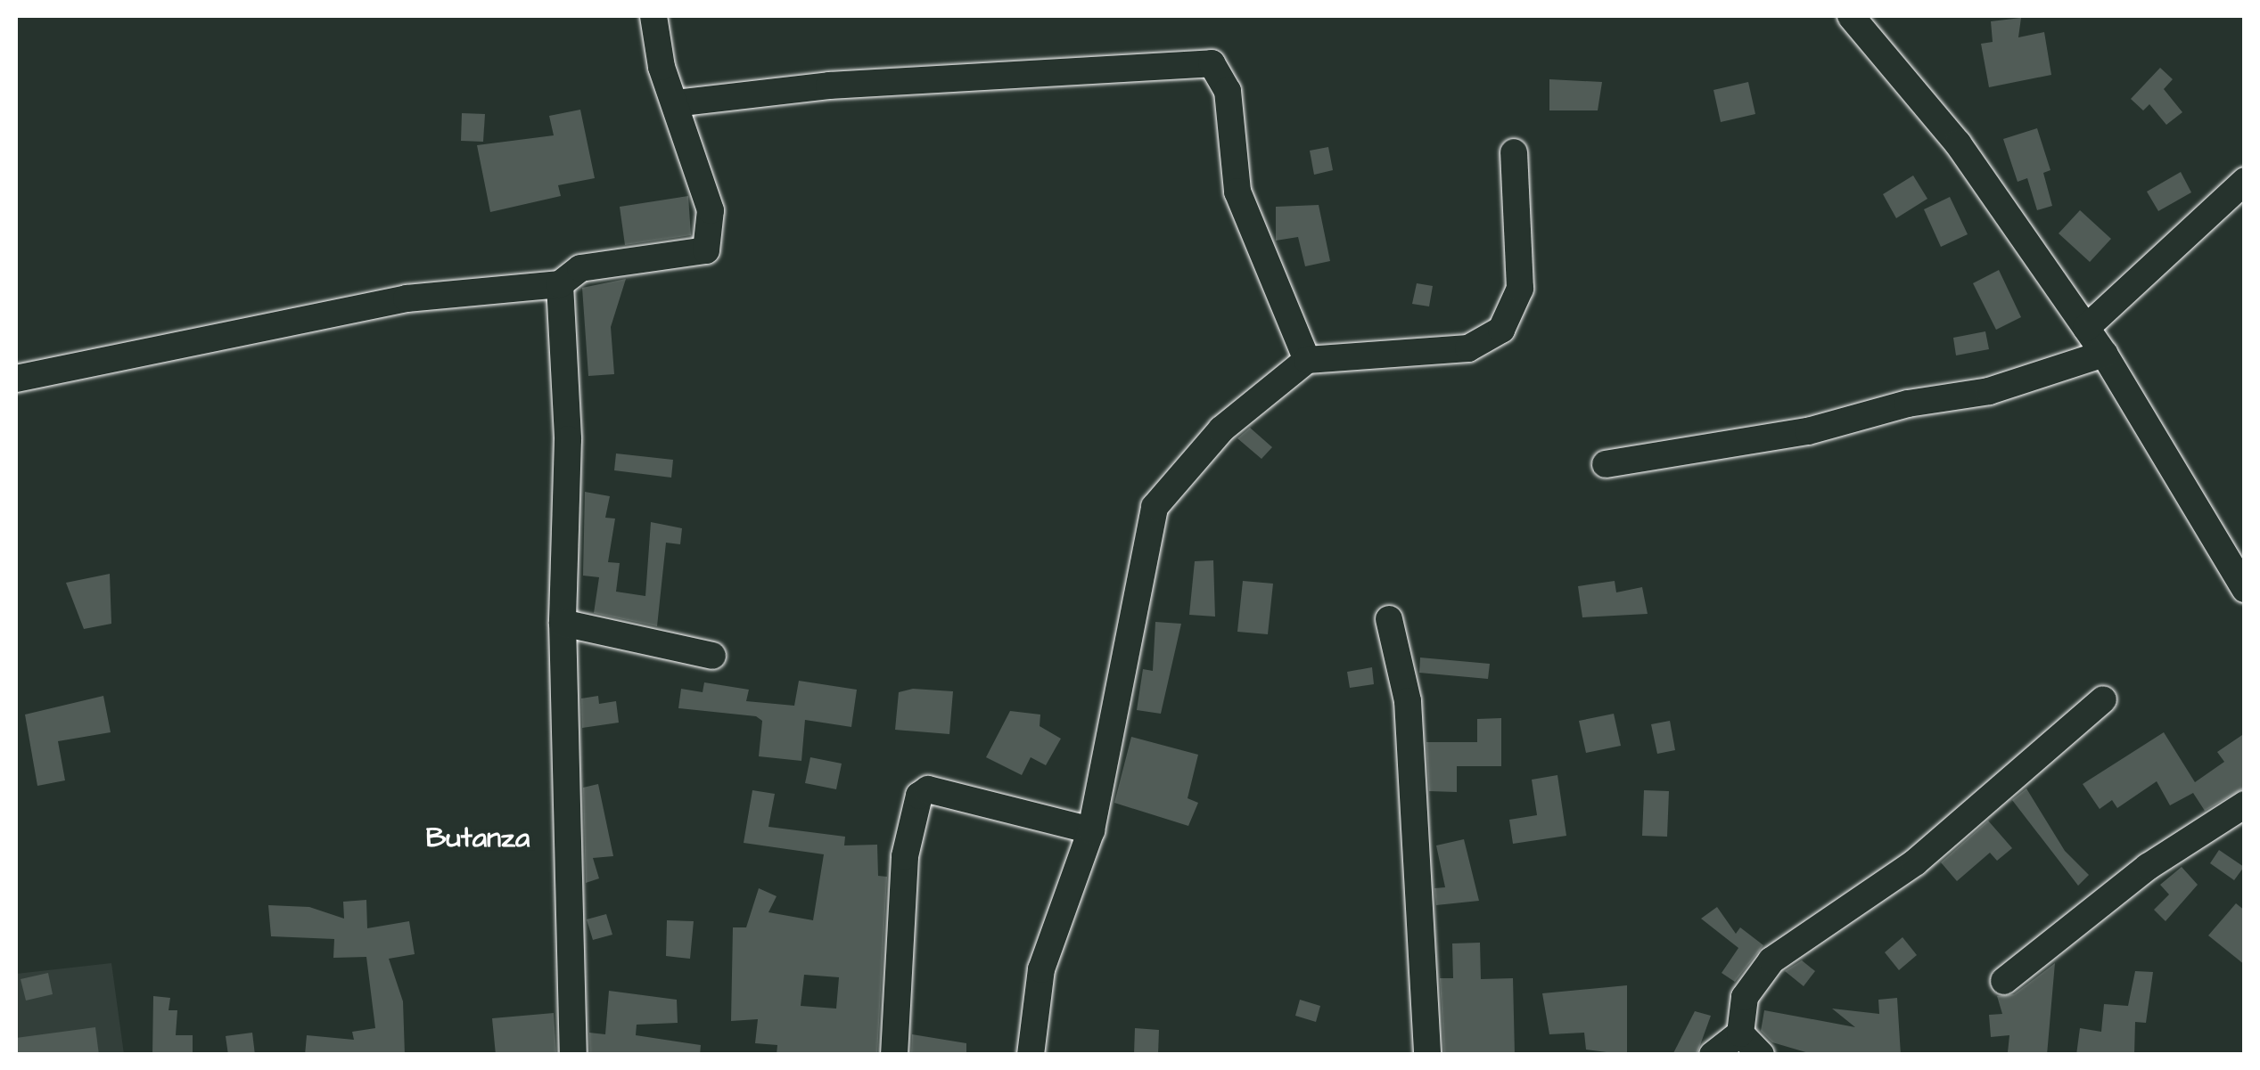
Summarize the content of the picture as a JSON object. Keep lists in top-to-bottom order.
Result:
{
  "districts": ["Butanza"]
}
